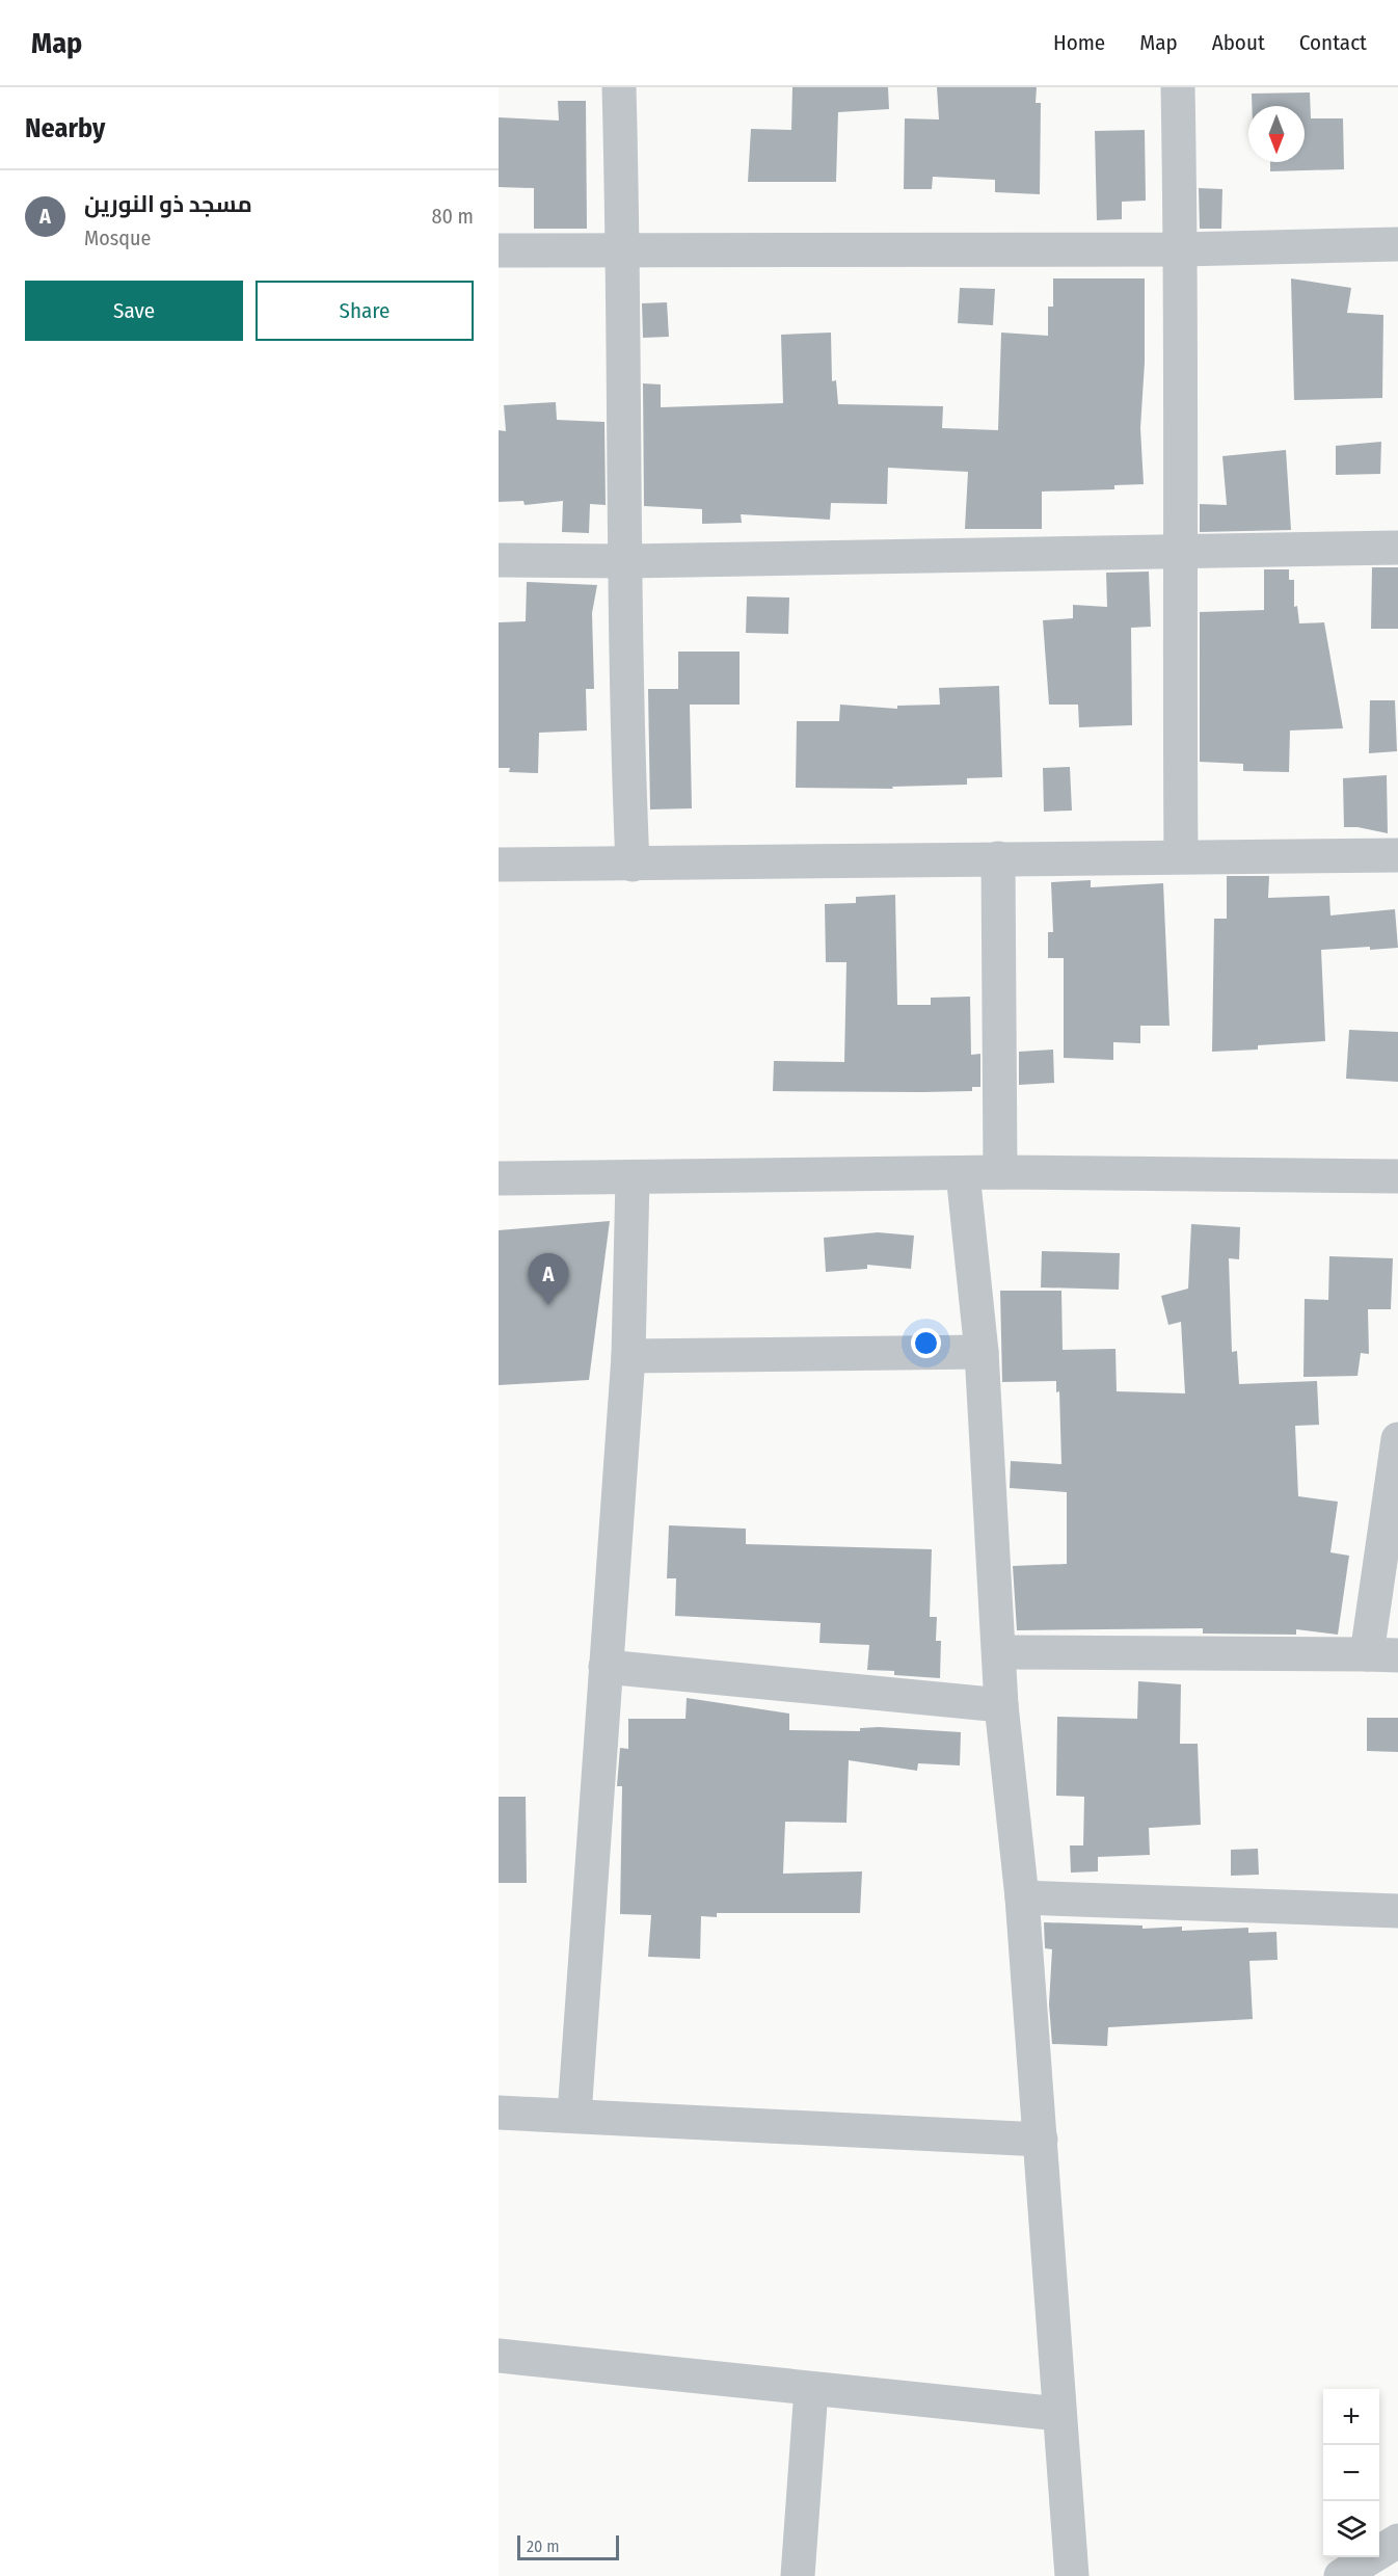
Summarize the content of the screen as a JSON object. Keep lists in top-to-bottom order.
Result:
{
  "scale_bar": "20 m",
  "north": "bottom",
  "page": {
    "header": "Map",
    "nav": [
      "Home",
      "Map",
      "About",
      "Contact"
    ],
    "heading": "Nearby",
    "list": [
      {
        "mark": "A",
        "name": "مسجد ذو النورين",
        "note": "Mosque",
        "value": "80 m"
      }
    ],
    "buttons": ["Save", "Share"],
    "pins": "A",
    "map_buttons": ["+", "−"],
    "scale": "20 m"
  }
}
